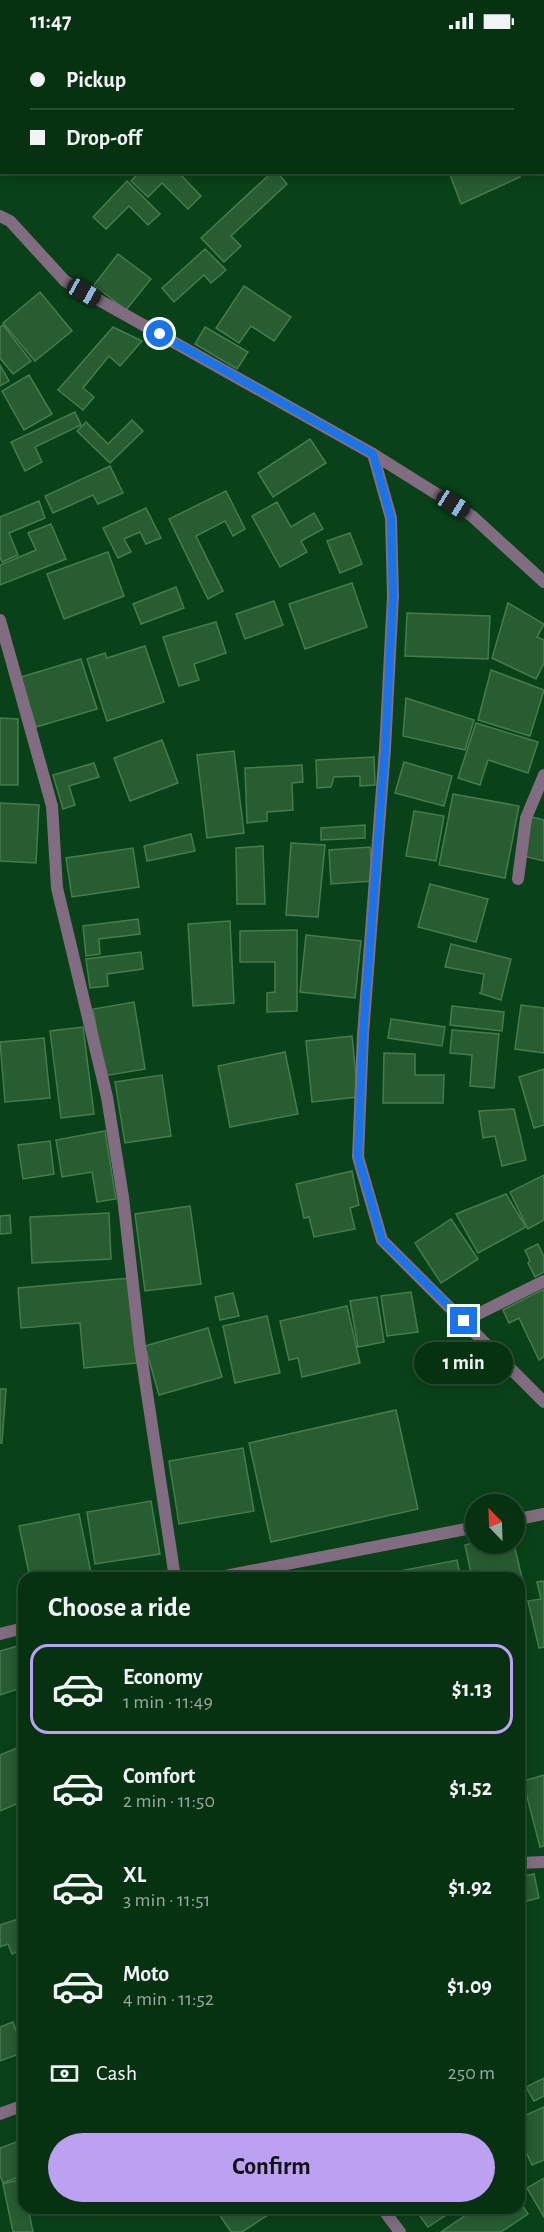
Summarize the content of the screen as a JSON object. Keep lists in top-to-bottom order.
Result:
{
  "north": "top left",
  "page": {
    "status": "11:47",
    "banner": ["Pickup", "Drop-off"],
    "bubble": "1 min",
    "heading": "Choose a ride",
    "list": [
      {
        "name": "Economy",
        "note": "1 min · 11:49",
        "value": "$1.13"
      },
      {
        "name": "Comfort",
        "note": "2 min · 11:50",
        "value": "$1.52"
      },
      {
        "name": "XL",
        "note": "3 min · 11:51",
        "value": "$1.92"
      },
      {
        "name": "Moto",
        "note": "4 min · 11:52",
        "value": "$1.09"
      }
    ],
    "pay": ["Cash", "250 m"],
    "buttons": "Confirm"
  }
}
